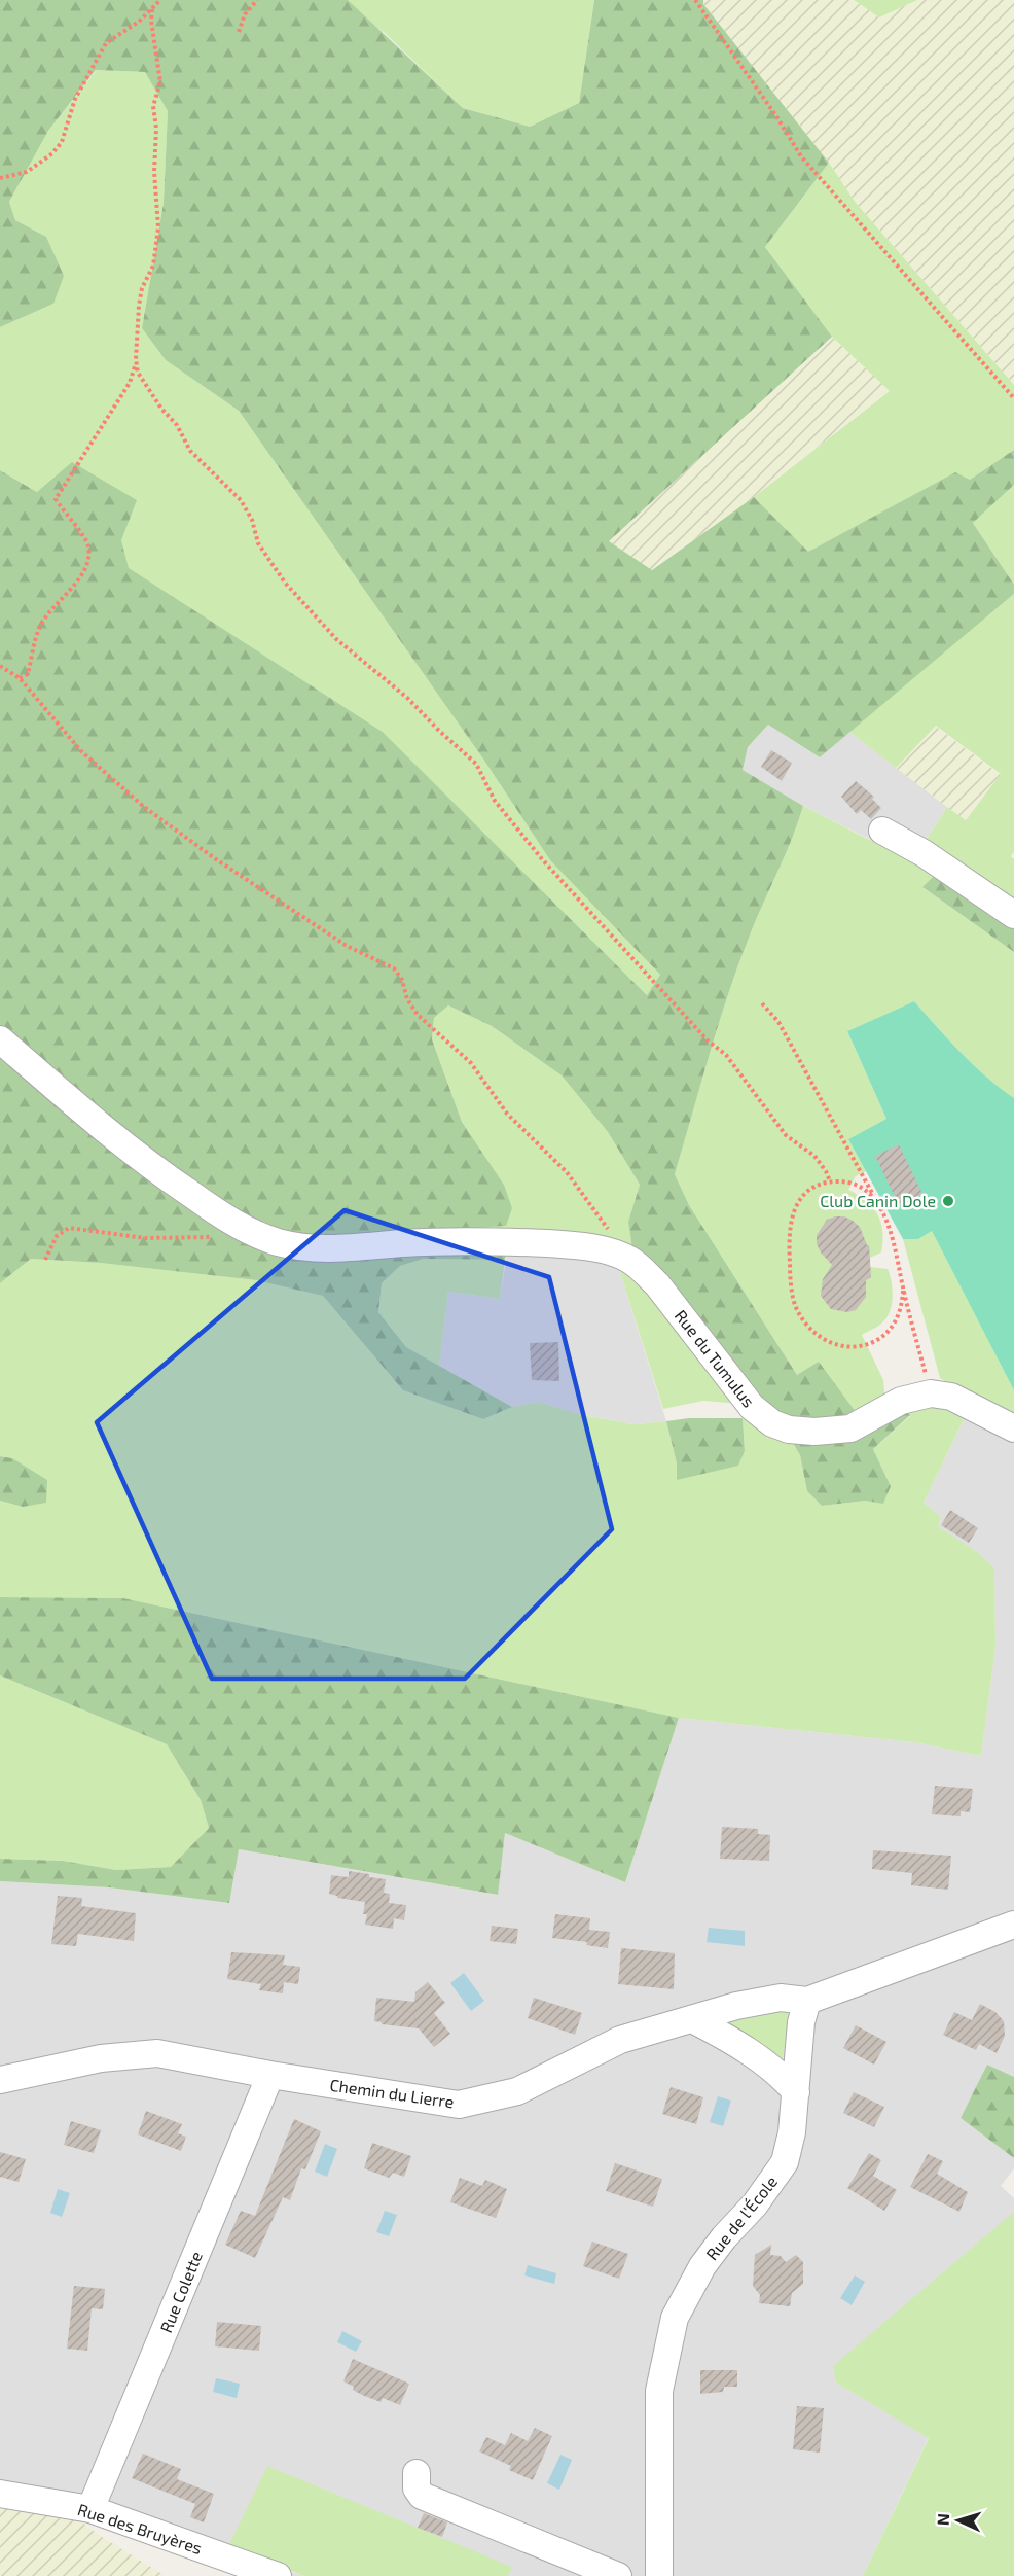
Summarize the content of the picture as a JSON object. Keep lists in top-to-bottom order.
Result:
{
  "streets": {
    "street": [
      "Rue du Tumulus",
      "Chemin du Lierre",
      "Rue de l'École",
      "Rue Colette",
      "Rue des Bruyères"
    ]
  },
  "crossings": [
    ["Chemin du Lierre", "Rue de l'École"],
    ["Chemin du Lierre", "Rue Colette"],
    ["Rue Colette", "Rue des Bruyères"]
  ],
  "places": ["Club Canin Dole"],
  "north": "left"
}
